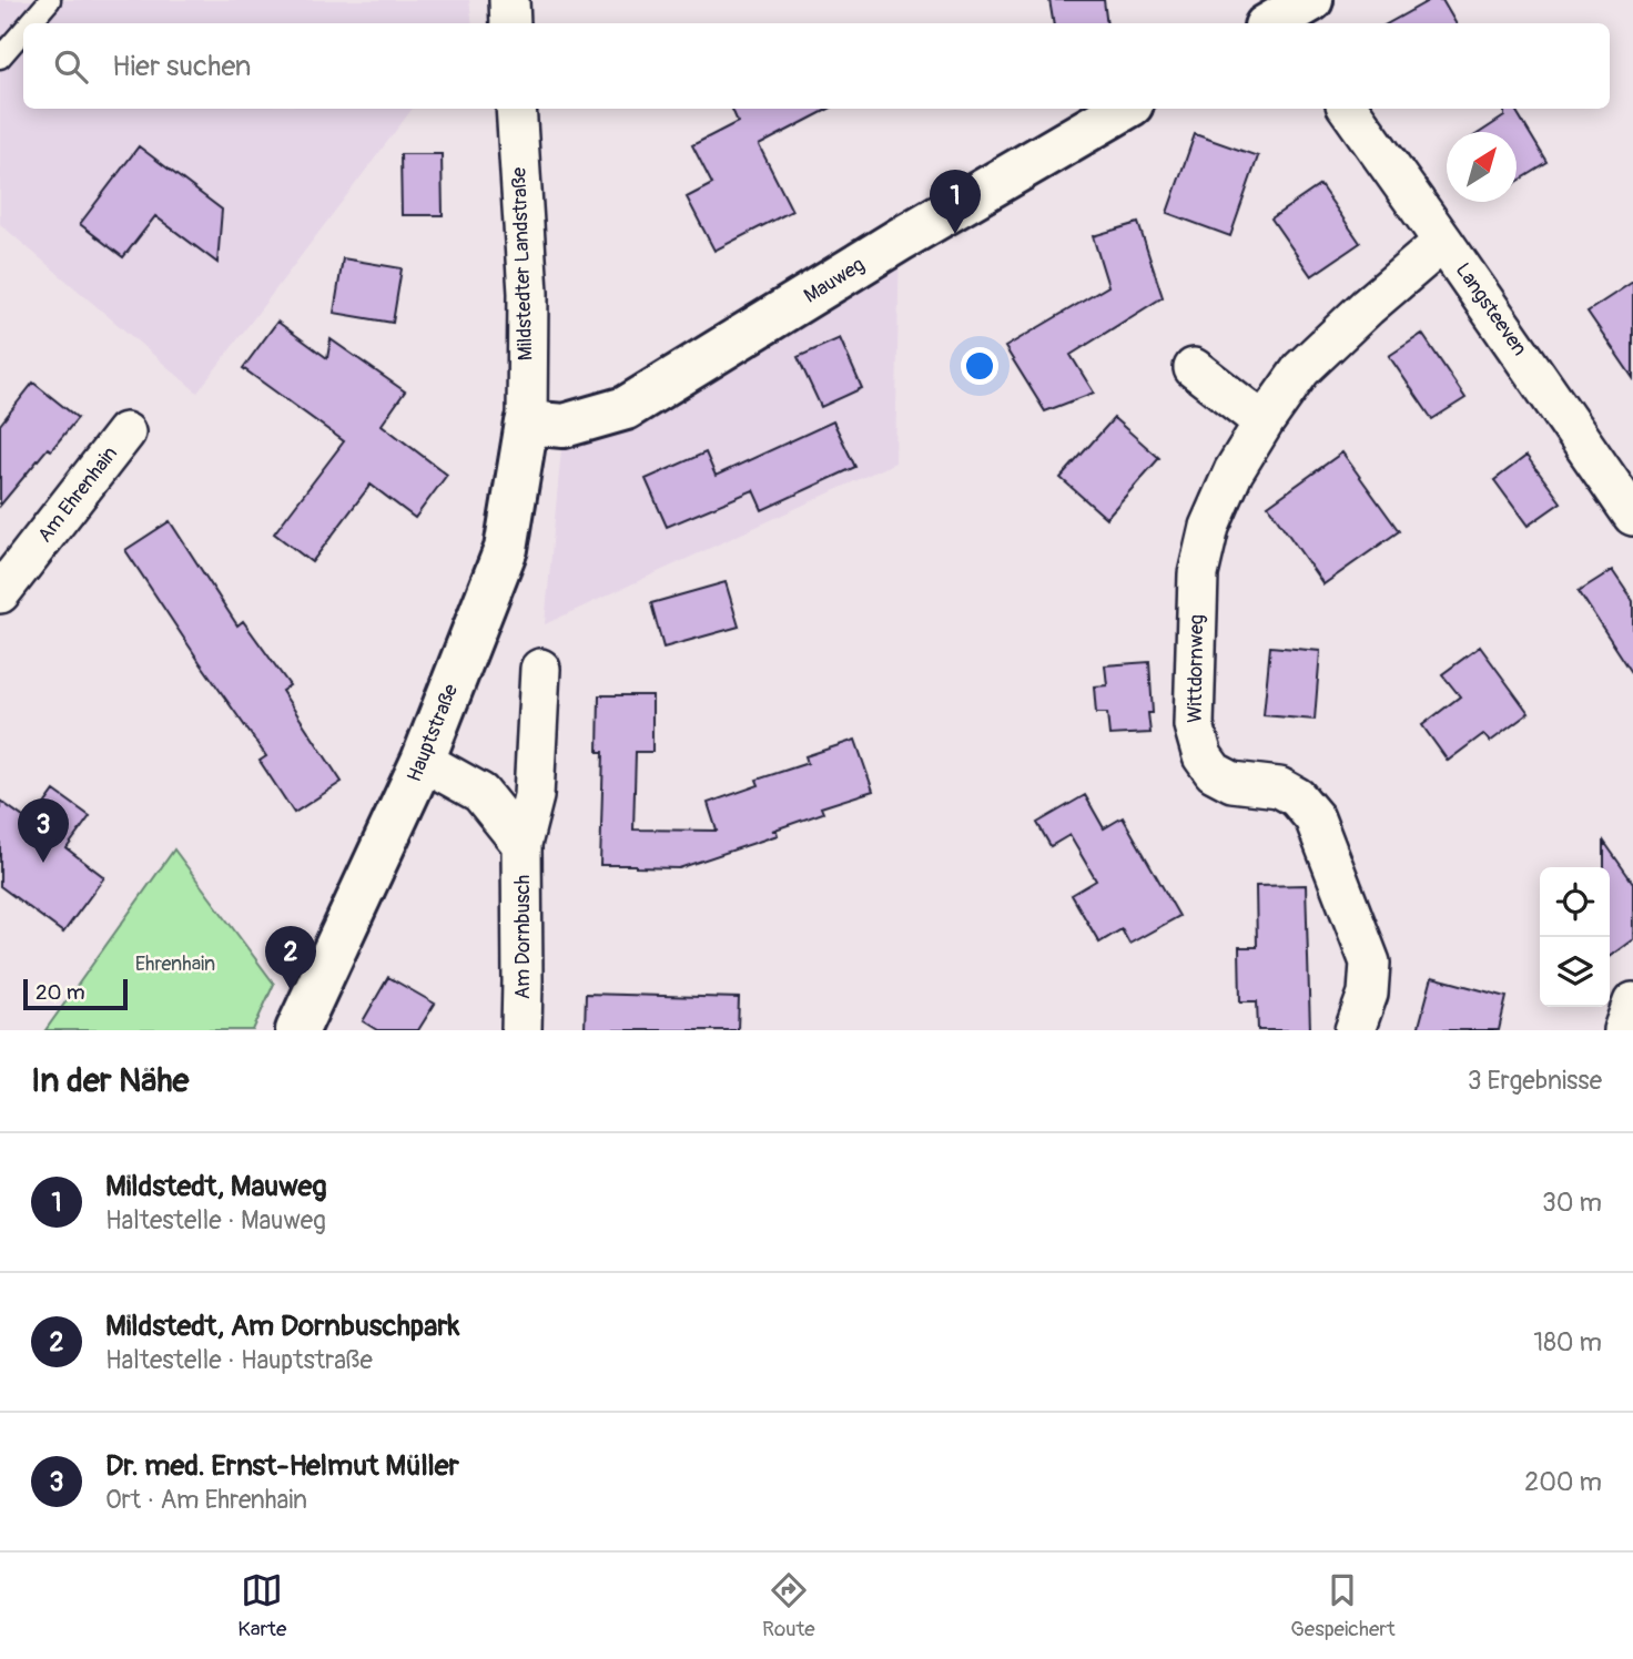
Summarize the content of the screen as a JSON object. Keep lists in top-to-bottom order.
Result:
{
  "streets": {
    "street": [
      "Mildstedter Landstraße",
      "Mauweg",
      "Langsteeven",
      "Am Ehrenhain",
      "Wittdornweg",
      "Hauptstraße",
      "Am Dornbusch"
    ]
  },
  "crossings": [
    ["Mildstedter Landstraße", "Mauweg"],
    ["Mildstedter Landstraße", "Hauptstraße"],
    ["Mauweg", "Hauptstraße"],
    ["Langsteeven", "Wittdornweg"]
  ],
  "parks": ["Ehrenhain"],
  "scale_bar": "20 m",
  "north": "top right",
  "page": {
    "search": "Hier suchen",
    "pins": ["1", "3", "2"],
    "scale": "20 m",
    "heading": ["In der Nähe", "3 Ergebnisse"],
    "list": [
      {
        "mark": "1",
        "name": "Mildstedt, Mauweg",
        "note": "Haltestelle · Mauweg",
        "value": "30 m"
      },
      {
        "mark": "2",
        "name": "Mildstedt, Am Dornbuschpark",
        "note": "Haltestelle · Hauptstraße",
        "value": "180 m"
      },
      {
        "mark": "3",
        "name": "Dr. med. Ernst-Helmut Müller",
        "note": "Ort · Am Ehrenhain",
        "value": "200 m"
      }
    ],
    "nav": ["Karte", "Route", "Gespeichert"]
  }
}
